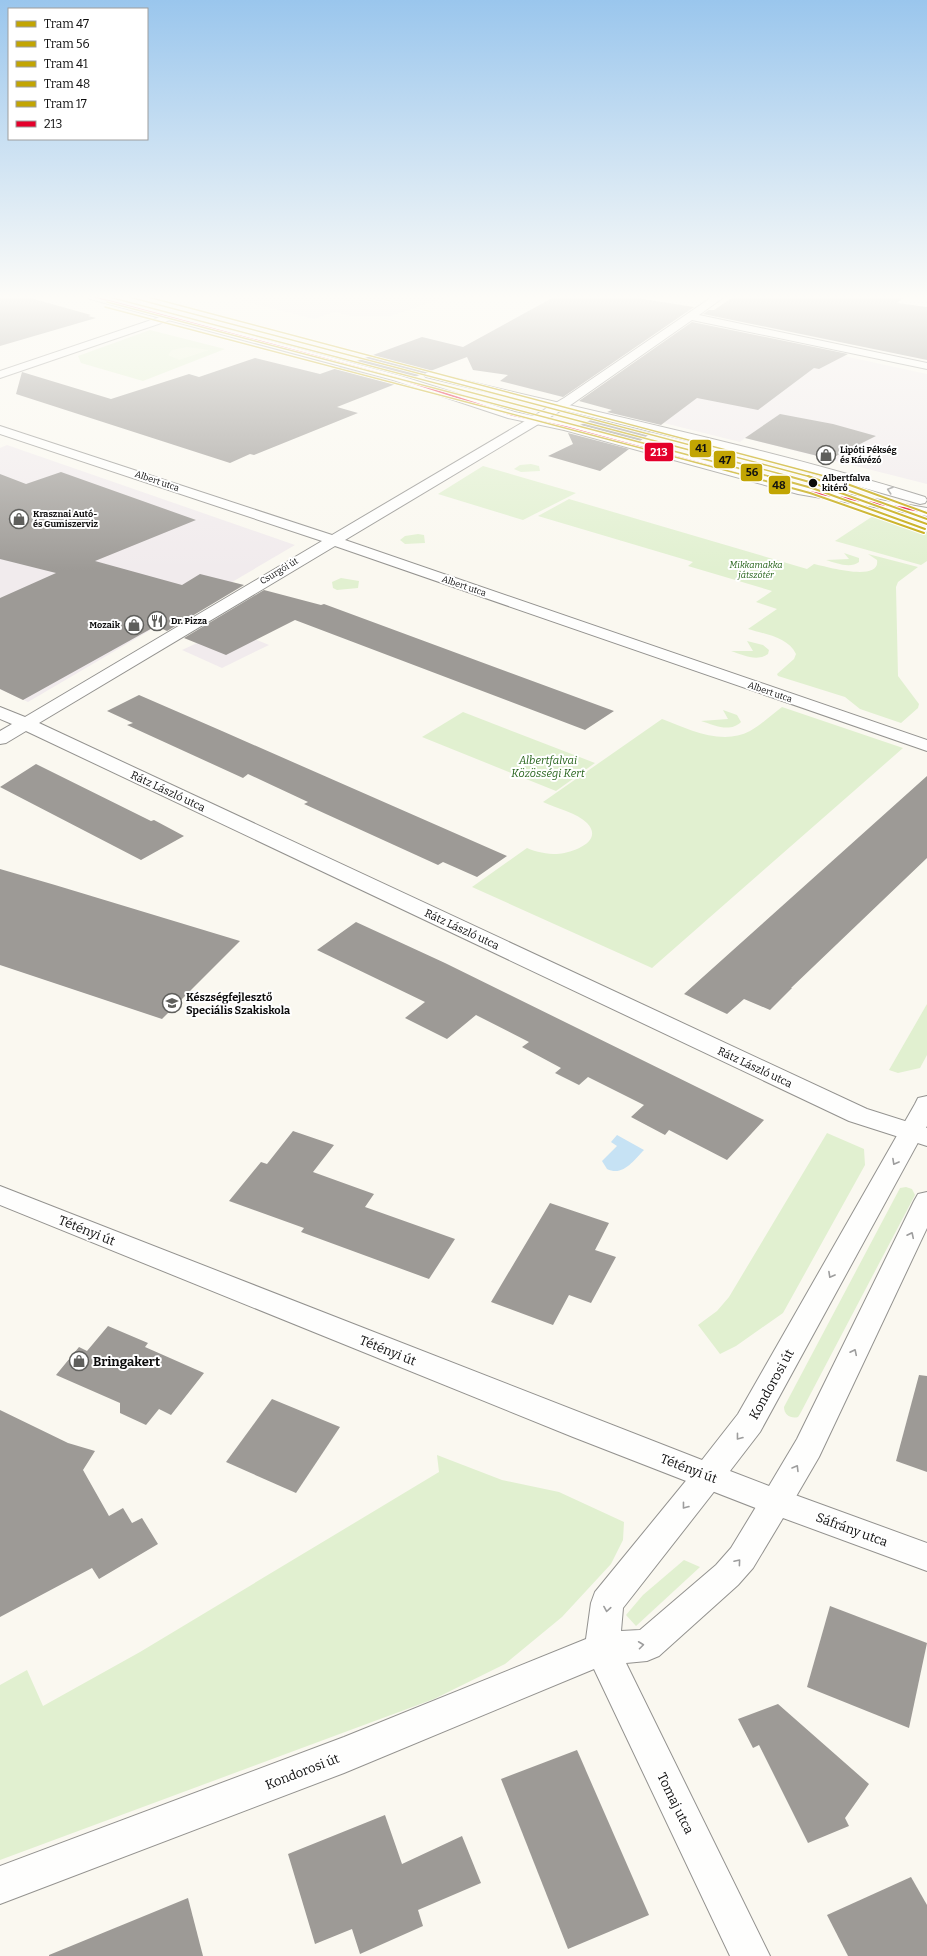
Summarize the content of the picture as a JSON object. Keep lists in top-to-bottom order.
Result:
{
  "streets": {
    "street": [
      "Albert utca",
      "Csurgói út",
      "Rátz László utca",
      "Tétényi út",
      "Kondorosi út",
      "Sáfrány utca",
      "Tomaj utca"
    ]
  },
  "crossings": [
    ["Albert utca", "Csurgói út"],
    ["Csurgói út", "Rátz László utca"],
    ["Rátz László utca", "Kondorosi út"],
    ["Tétényi út", "Kondorosi út"],
    ["Tétényi út", "Sáfrány utca"],
    ["Kondorosi út", "Sáfrány utca"],
    ["Kondorosi út", "Tomaj utca"]
  ],
  "parks": ["Mikkamakka játszótér", "Albertfalvai Közösségi Kert"],
  "places": {
    "shop": [
      "Lipóti Pékség és Kávézó",
      "Krasznai Autó- és Gumiszerviz",
      "Mozaik",
      "Bringakert"
    ],
    "other": ["Albertfalva kitérő"],
    "restaurant": ["Dr. Pizza"],
    "school or university": ["Készségfejlesztő Speciális Szakiskola"]
  },
  "lines": [
    "tram line 47",
    "tram line 56",
    "tram line 41",
    "tram line 48",
    "tram line 17",
    "transit line 213"
  ],
  "legend": [
    "Tram 47",
    "Tram 56",
    "Tram 41",
    "Tram 48",
    "Tram 17",
    "213"
  ]
}
